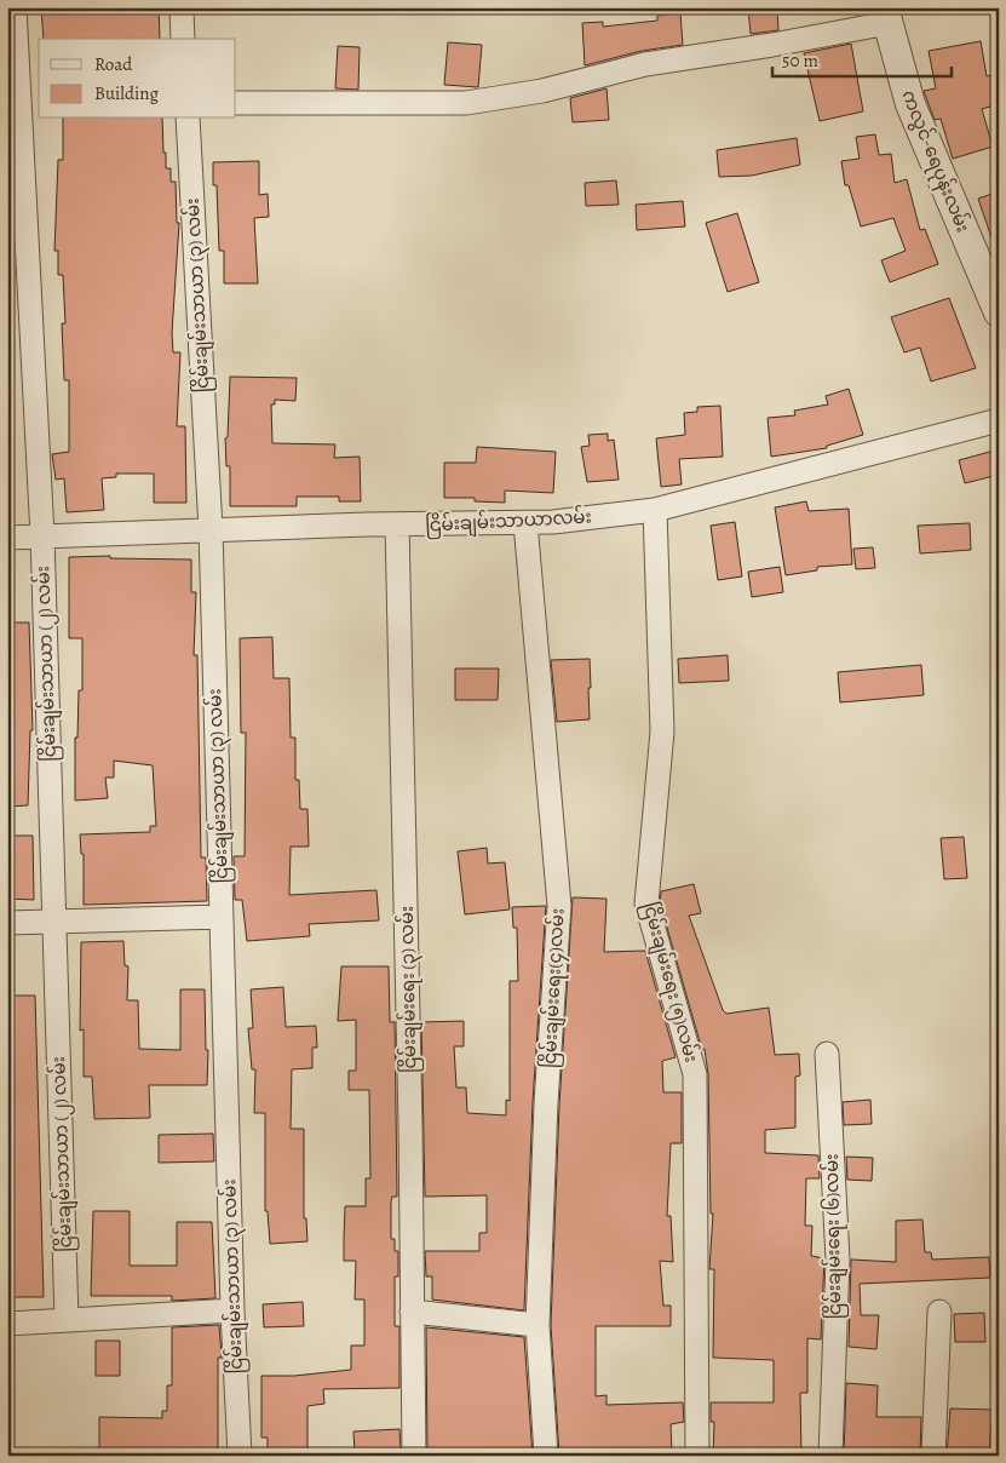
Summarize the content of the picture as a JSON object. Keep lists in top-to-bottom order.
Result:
{
  "streets": {
    "street": [
      "ကလွင်-ရေပုန်းလမ်း",
      "ငြိမ်းချမ်းသာယာ (၃) လမ်း",
      "ငြိမ်းချမ်းသာယာလမ်း",
      "ငြိမ်းချမ်းသာယာ (၂) လမ်း",
      "ငြိမ်းချမ်းရေး (၅)လမ်း",
      "ငြိမ်းချမ်းရေး(၄)လမ်း",
      "ငြိမ်းချမ်းရေး (၃) လမ်း",
      "ငြိမ်းချမ်းရေး (၆)လမ်း"
    ]
  },
  "crossings": [
    ["ငြိမ်းချမ်းသာယာ (၃) လမ်း", "ငြိမ်းချမ်းသာယာလမ်း"],
    ["ငြိမ်းချမ်းသာယာလမ်း", "ငြိမ်းချမ်းသာယာ (၂) လမ်း"],
    ["ငြိမ်းချမ်းသာယာလမ်း", "ငြိမ်းချမ်းရေး (၅)လမ်း"],
    ["ငြိမ်းချမ်းသာယာလမ်း", "ငြိမ်းချမ်းရေး(၄)လမ်း"],
    ["ငြိမ်းချမ်းသာယာလမ်း", "ငြိမ်းချမ်းရေး (၃) လမ်း"]
  ],
  "legend": ["Road", "Building"],
  "scale_bar": "50 m"
}
